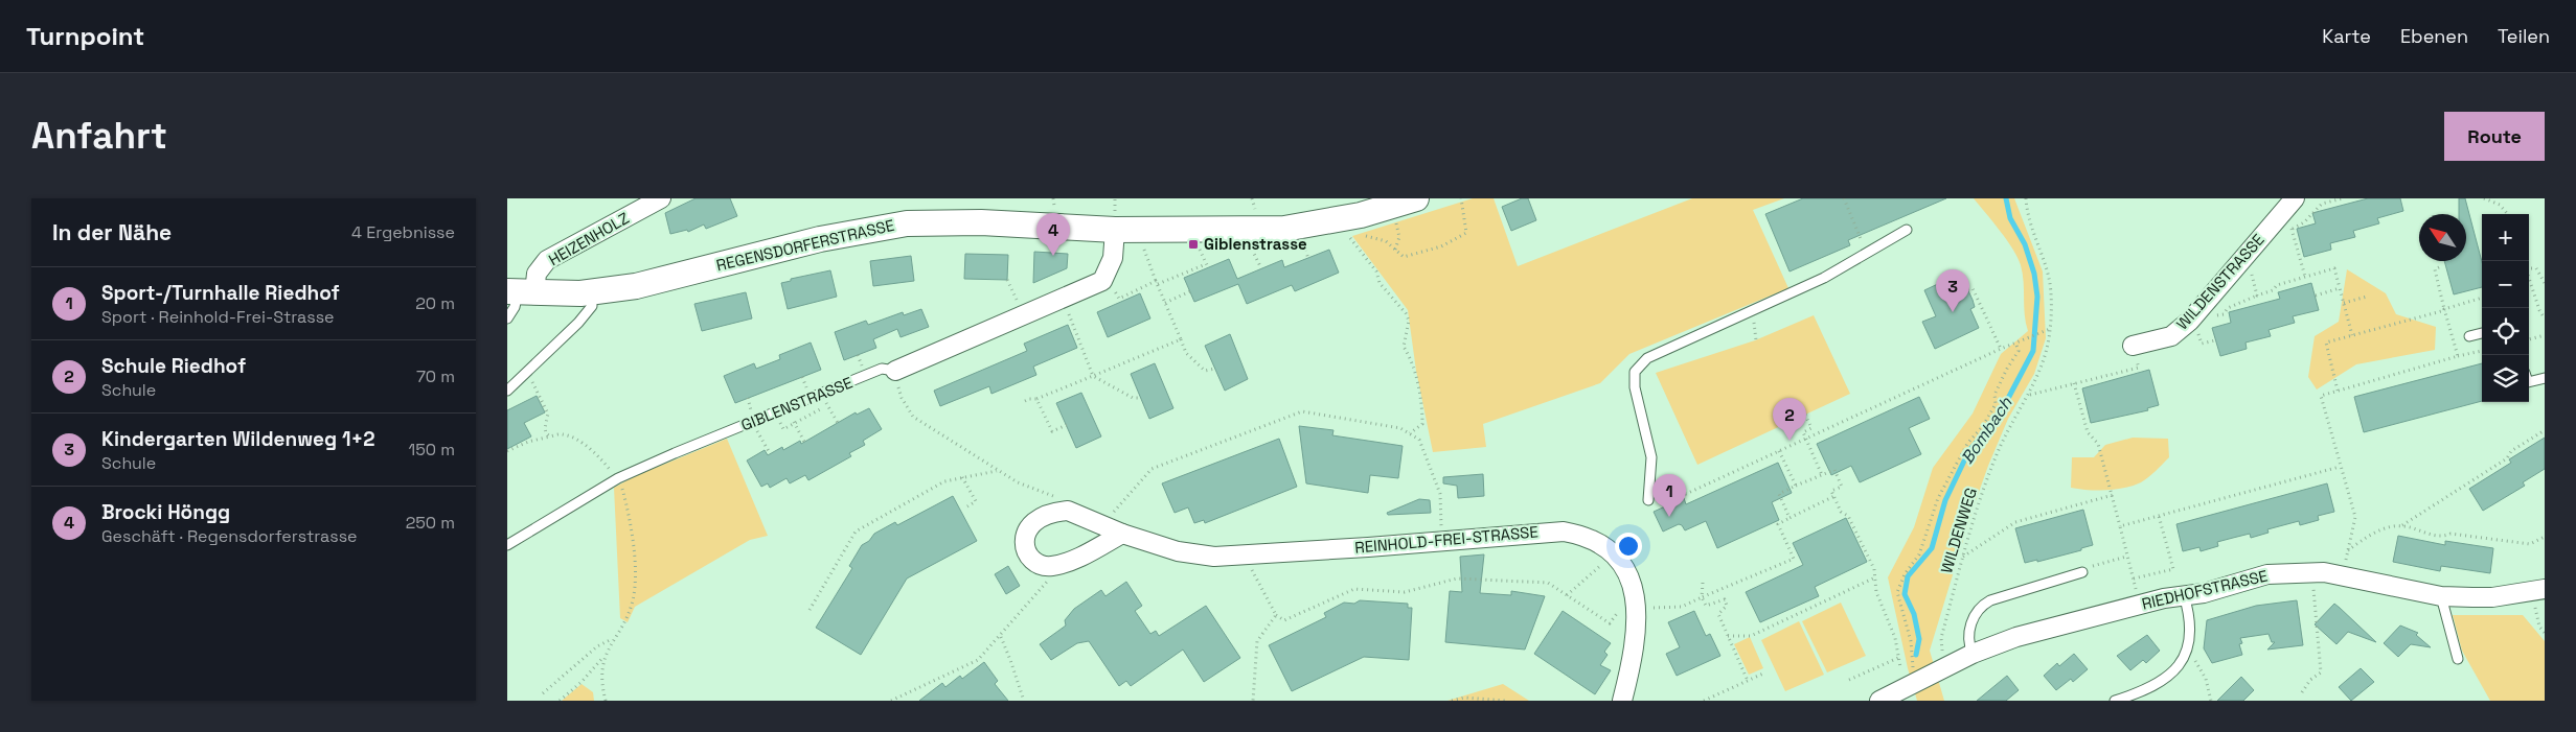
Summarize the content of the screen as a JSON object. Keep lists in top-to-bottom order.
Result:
{
  "streets": {
    "street": [
      "HEIZENHOLZ",
      "REGENSDORFERSTRASSE",
      "WILDENSTRASSE",
      "GIBLENSTRASSE",
      "REINHOLD-FREI-STRASSE",
      "RIEDHOFSTRASSE"
    ],
    "path": ["WILDENWEG"]
  },
  "crossings": [
    ["HEIZENHOLZ", "REGENSDORFERSTRASSE"],
    ["WILDENWEG", "RIEDHOFSTRASSE"]
  ],
  "water": ["Bombach"],
  "places": {
    "transit": ["Giblenstrasse"]
  },
  "north": "top left",
  "page": {
    "header": "Turnpoint",
    "nav": ["Karte", "Ebenen", "Teilen"],
    "buttons": "Route",
    "title": "Anfahrt",
    "heading": ["In der Nähe", "4 Ergebnisse"],
    "pins": [
      "4",
      "3",
      "2",
      "1"
    ],
    "map_buttons": ["+", "−"],
    "list": [
      {
        "mark": "1",
        "name": "Sport-/Turnhalle Riedhof",
        "note": "Sport · Reinhold-Frei-Strasse",
        "value": "20 m"
      },
      {
        "mark": "2",
        "name": "Schule Riedhof",
        "note": "Schule",
        "value": "70 m"
      },
      {
        "mark": "3",
        "name": "Kindergarten Wildenweg 1+2",
        "note": "Schule",
        "value": "150 m"
      },
      {
        "mark": "4",
        "name": "Brocki Höngg",
        "note": "Geschäft · Regensdorferstrasse",
        "value": "250 m"
      }
    ]
  }
}
